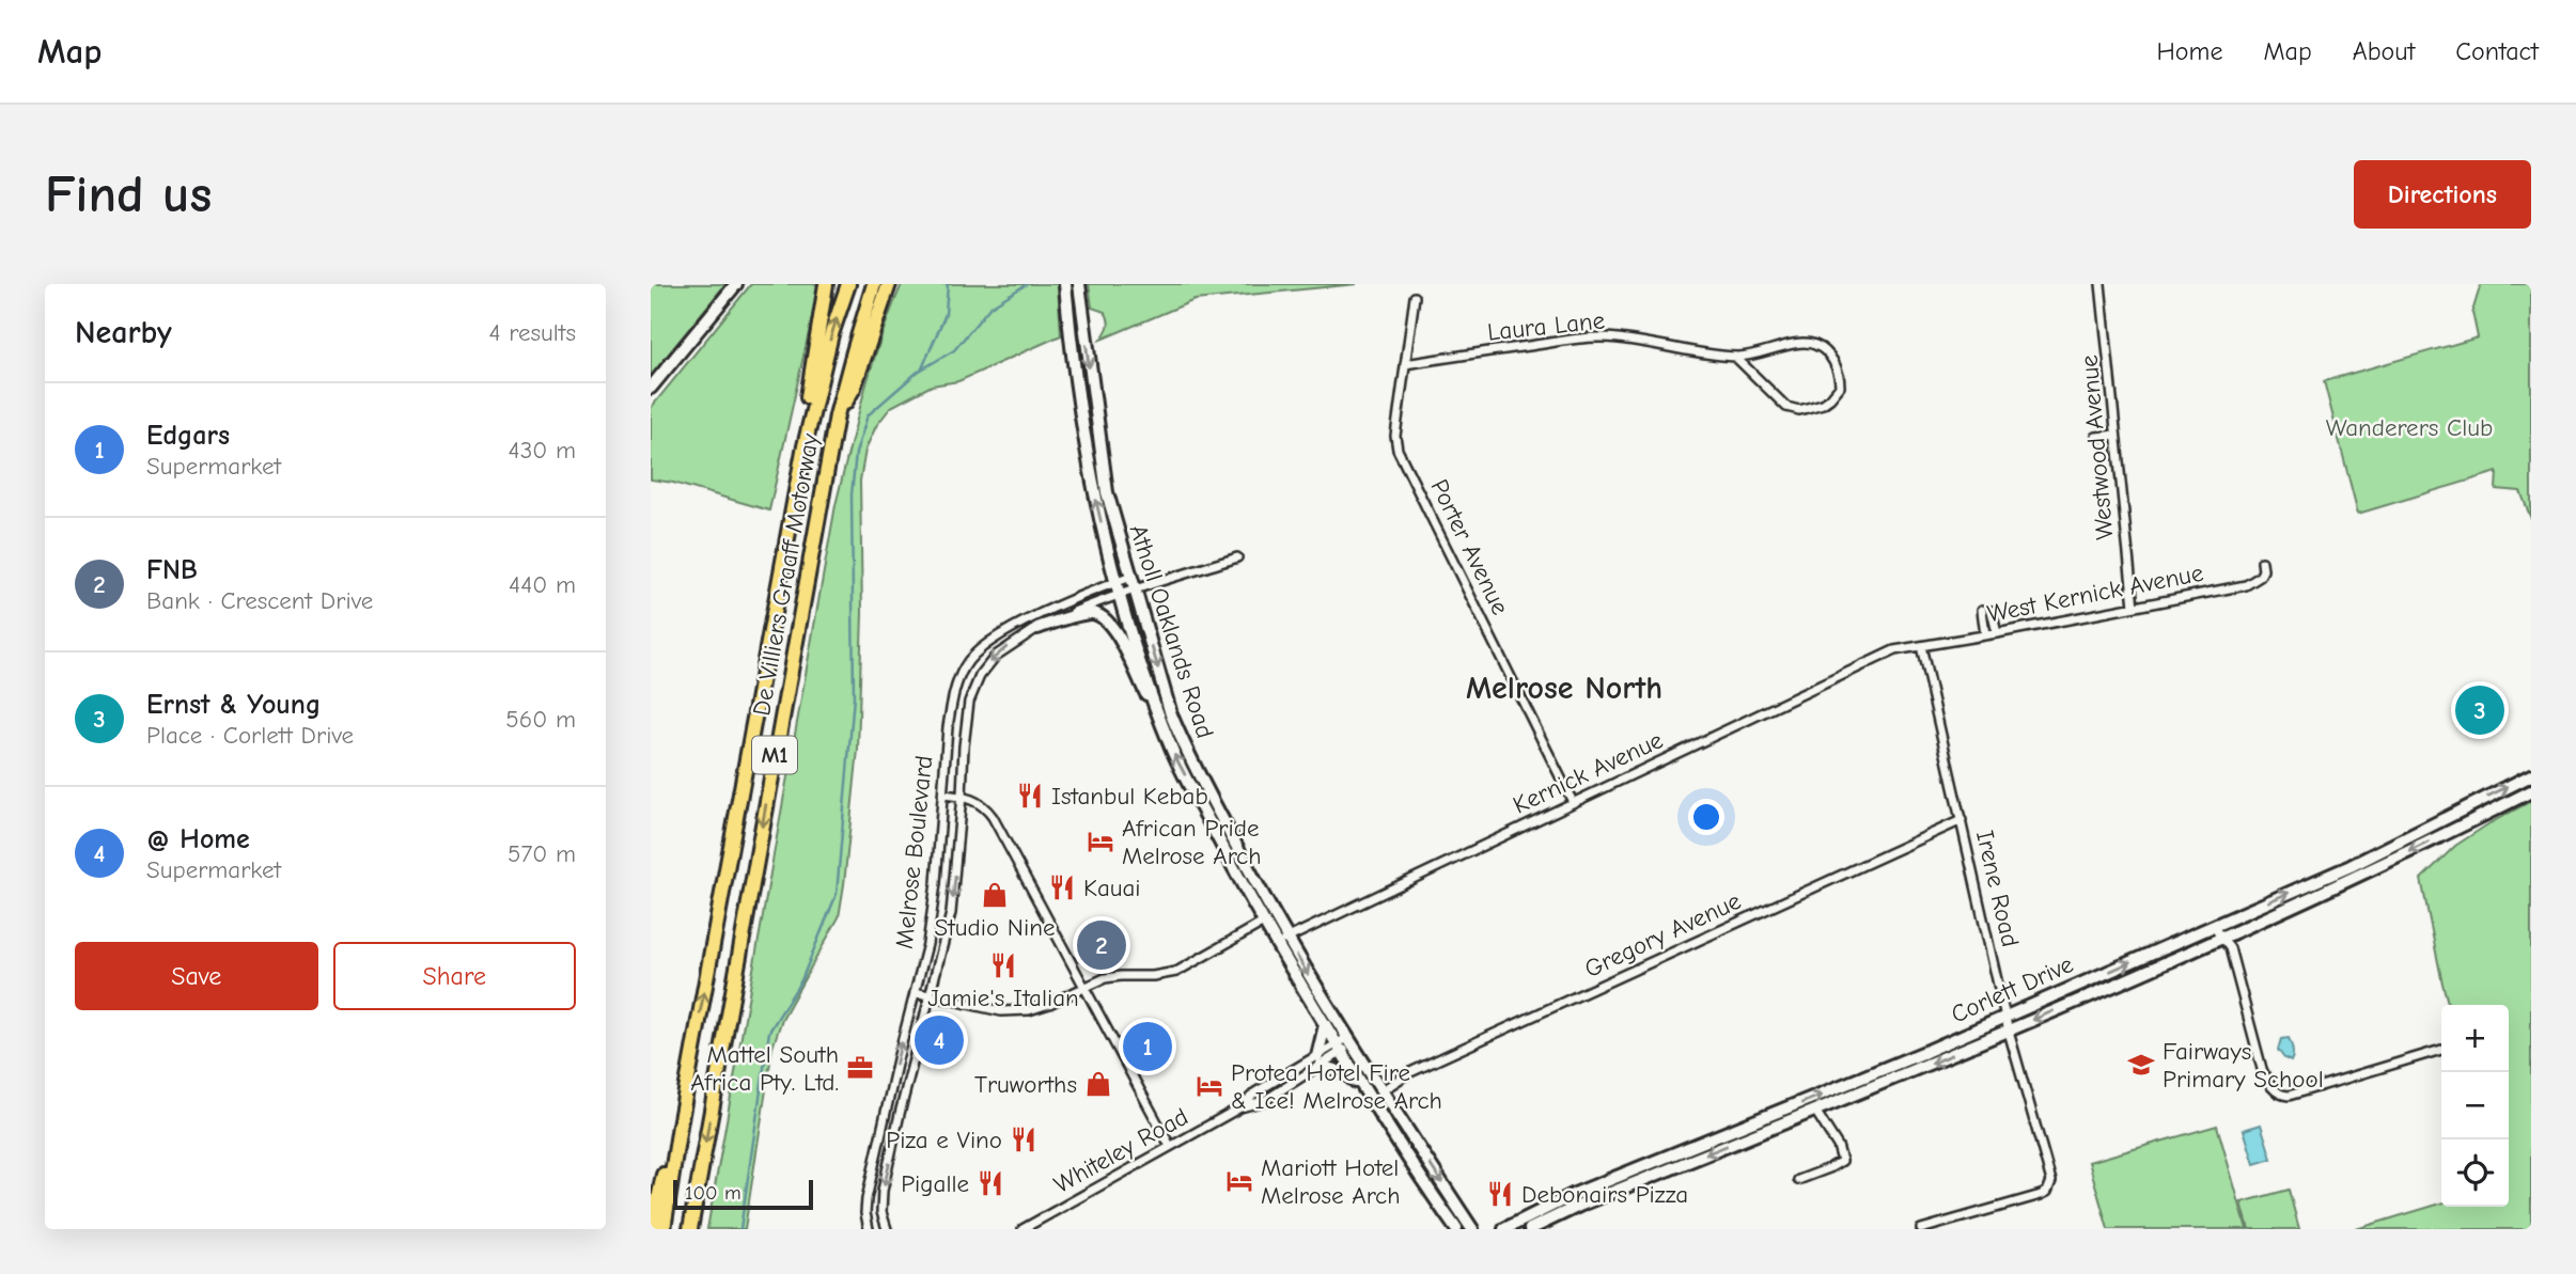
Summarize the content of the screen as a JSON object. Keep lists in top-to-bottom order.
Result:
{
  "streets": {
    "highway": ["De Villiers Graaff Motorway", "M1"],
    "street": [
      "Laura Lane",
      "Westwood Avenue",
      "Porter Avenue",
      "West Kernick Avenue",
      "Atholl Oaklands Road",
      "Kernick Avenue",
      "Melrose Boulevard",
      "Irene Road",
      "Gregory Avenue",
      "Corlett Drive",
      "Whiteley Road"
    ]
  },
  "crossings": [
    ["Laura Lane", "Porter Avenue"],
    ["Westwood Avenue", "West Kernick Avenue"],
    ["Porter Avenue", "Kernick Avenue"],
    ["West Kernick Avenue", "Kernick Avenue"],
    ["West Kernick Avenue", "Irene Road"],
    ["Atholl Oaklands Road", "Kernick Avenue"],
    ["Atholl Oaklands Road", "Melrose Boulevard"],
    ["Atholl Oaklands Road", "Gregory Avenue"],
    ["Atholl Oaklands Road", "Whiteley Road"],
    ["Kernick Avenue", "Irene Road"],
    ["Irene Road", "Gregory Avenue"],
    ["Irene Road", "Corlett Drive"]
  ],
  "districts": ["Melrose North"],
  "parks": ["Wanderers Club"],
  "places": {
    "restaurant": [
      "Istanbul Kebab",
      "Kauai",
      "Jamie's Italian",
      "Piza e Vino",
      "Pigalle",
      "Debonairs Pizza"
    ],
    "hotel": ["African Pride Melrose Arch", "Protea Hotel Fire & Ice! Melrose Arch", "Mariott Hotel Melrose Arch"],
    "shop": ["Studio Nine", "Truworths"],
    "school or university": ["Fairways Primary School"],
    "office": ["Mattel South Africa Pty. Ltd."]
  },
  "scale_bar": "100 m",
  "page": {
    "header": "Map",
    "nav": [
      "Home",
      "Map",
      "About",
      "Contact"
    ],
    "buttons": [
      "Directions",
      ["Save", "Share"]
    ],
    "title": "Find us",
    "heading": ["Nearby", "4 results"],
    "list": [
      {
        "mark": "1",
        "name": "Edgars",
        "note": "Supermarket",
        "value": "430 m"
      },
      {
        "mark": "2",
        "name": "FNB",
        "note": "Bank · Crescent Drive",
        "value": "440 m"
      },
      {
        "mark": "3",
        "name": "Ernst & Young",
        "note": "Place · Corlett Drive",
        "value": "560 m"
      },
      {
        "mark": "4",
        "name": "@ Home",
        "note": "Supermarket",
        "value": "570 m"
      }
    ],
    "pins": [
      "3",
      "2",
      "4",
      "1"
    ],
    "map_buttons": ["+", "−"],
    "scale": "100 m"
  }
}
